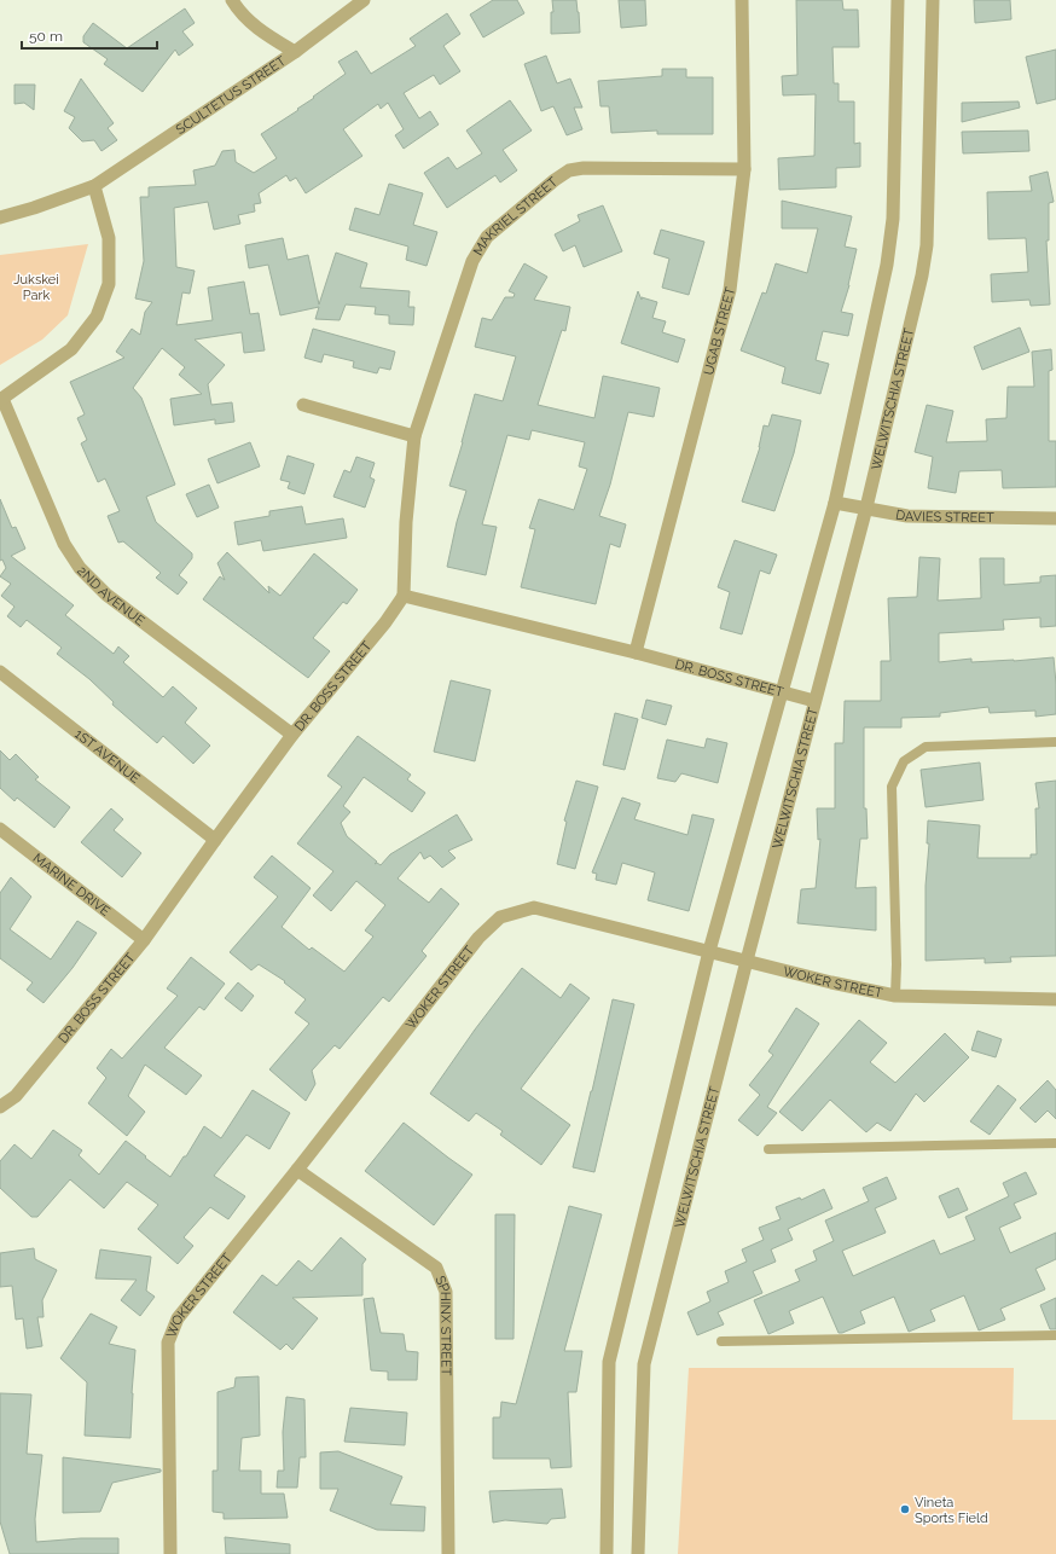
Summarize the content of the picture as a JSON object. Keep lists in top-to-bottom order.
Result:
{
  "streets": {
    "street": [
      "SCULTETUS STREET",
      "MAKRIEL STREET",
      "UGAB STREET",
      "WELWITSCHIA STREET",
      "DAVIES STREET",
      "2ND AVENUE",
      "DR. BOSS STREET",
      "1ST AVENUE",
      "MARINE DRIVE",
      "WOKER STREET",
      "SPHINX STREET"
    ]
  },
  "crossings": [
    ["MAKRIEL STREET", "UGAB STREET"],
    ["MAKRIEL STREET", "DR. BOSS STREET"],
    ["UGAB STREET", "DR. BOSS STREET"],
    ["WELWITSCHIA STREET", "DAVIES STREET"],
    ["WELWITSCHIA STREET", "DR. BOSS STREET"],
    ["WELWITSCHIA STREET", "WOKER STREET"],
    ["2ND AVENUE", "DR. BOSS STREET"],
    ["DR. BOSS STREET", "1ST AVENUE"],
    ["DR. BOSS STREET", "MARINE DRIVE"],
    ["WOKER STREET", "SPHINX STREET"]
  ],
  "parks": ["Jukskei Park"],
  "places": ["Vineta Sports Field"],
  "scale_bar": "50 m"
}
